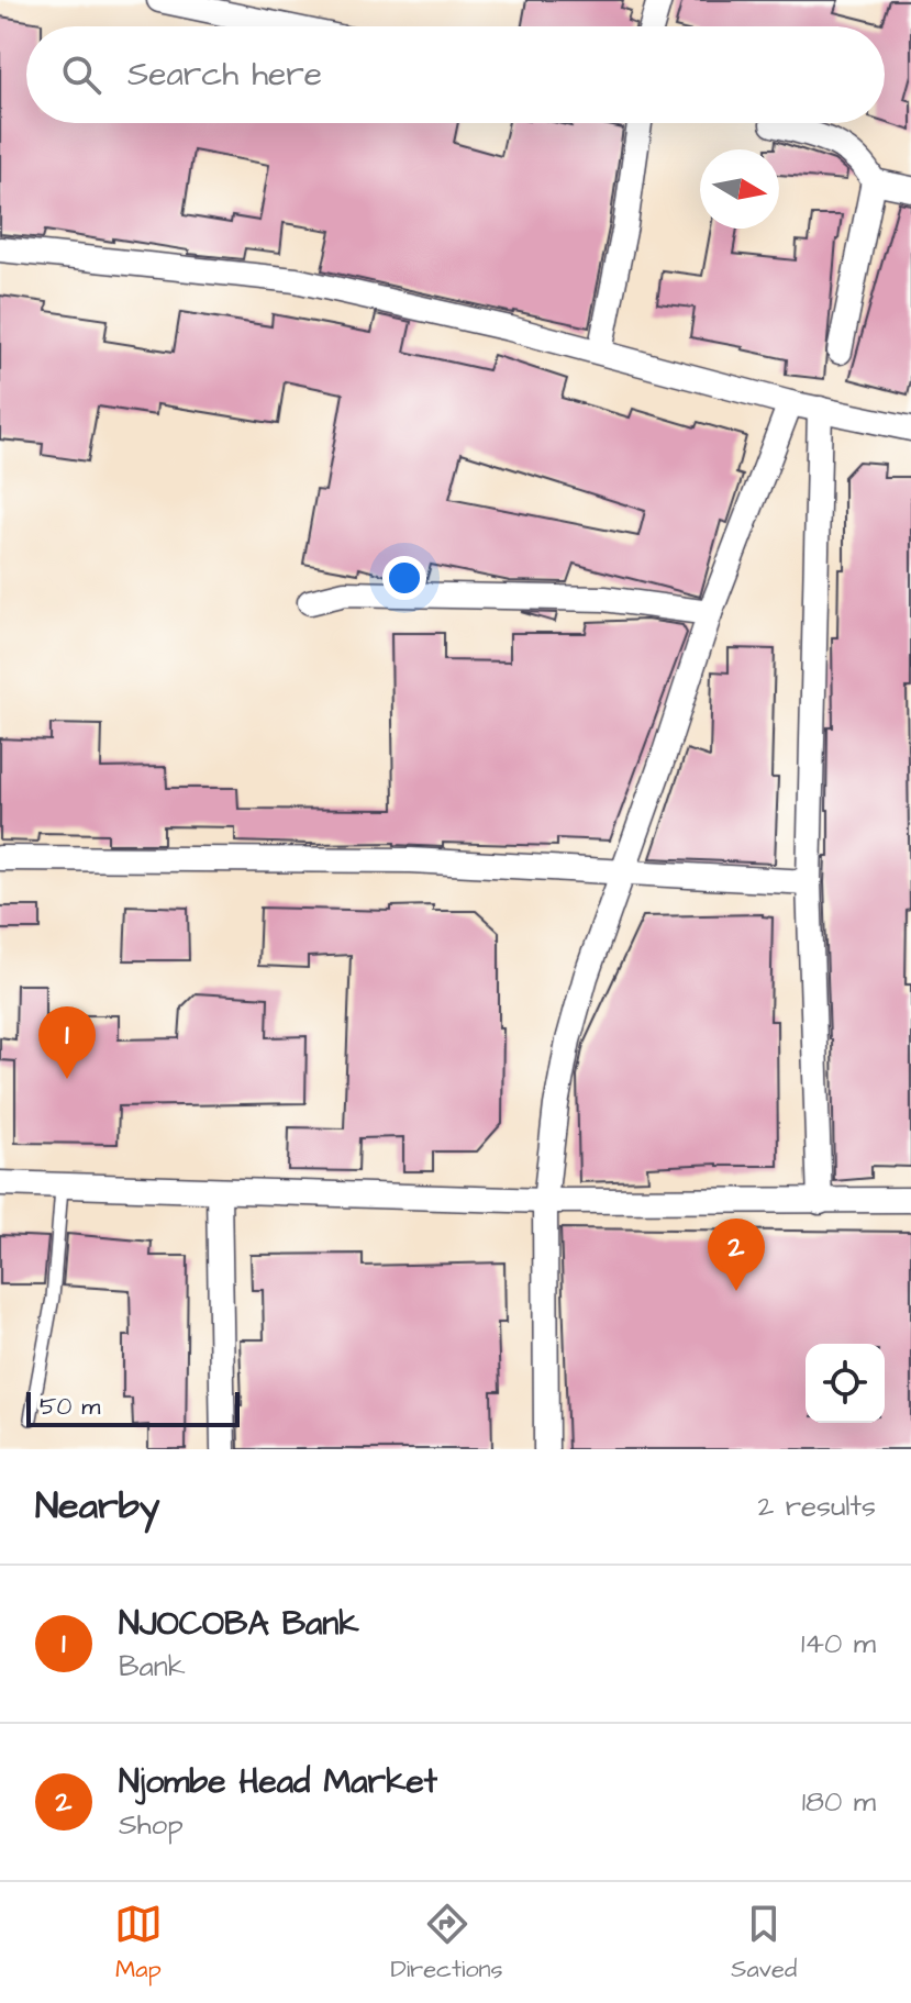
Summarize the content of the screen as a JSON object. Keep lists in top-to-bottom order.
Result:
{
  "scale_bar": "50 m",
  "north": "right",
  "page": {
    "search": "Search here",
    "pins": ["1", "2"],
    "scale": "50 m",
    "heading": ["Nearby", "2 results"],
    "list": [
      {
        "mark": "1",
        "name": "NJOCOBA Bank",
        "note": "Bank",
        "value": "140 m"
      },
      {
        "mark": "2",
        "name": "Njombe Head Market",
        "note": "Shop",
        "value": "180 m"
      }
    ],
    "nav": ["Map", "Directions", "Saved"]
  }
}
